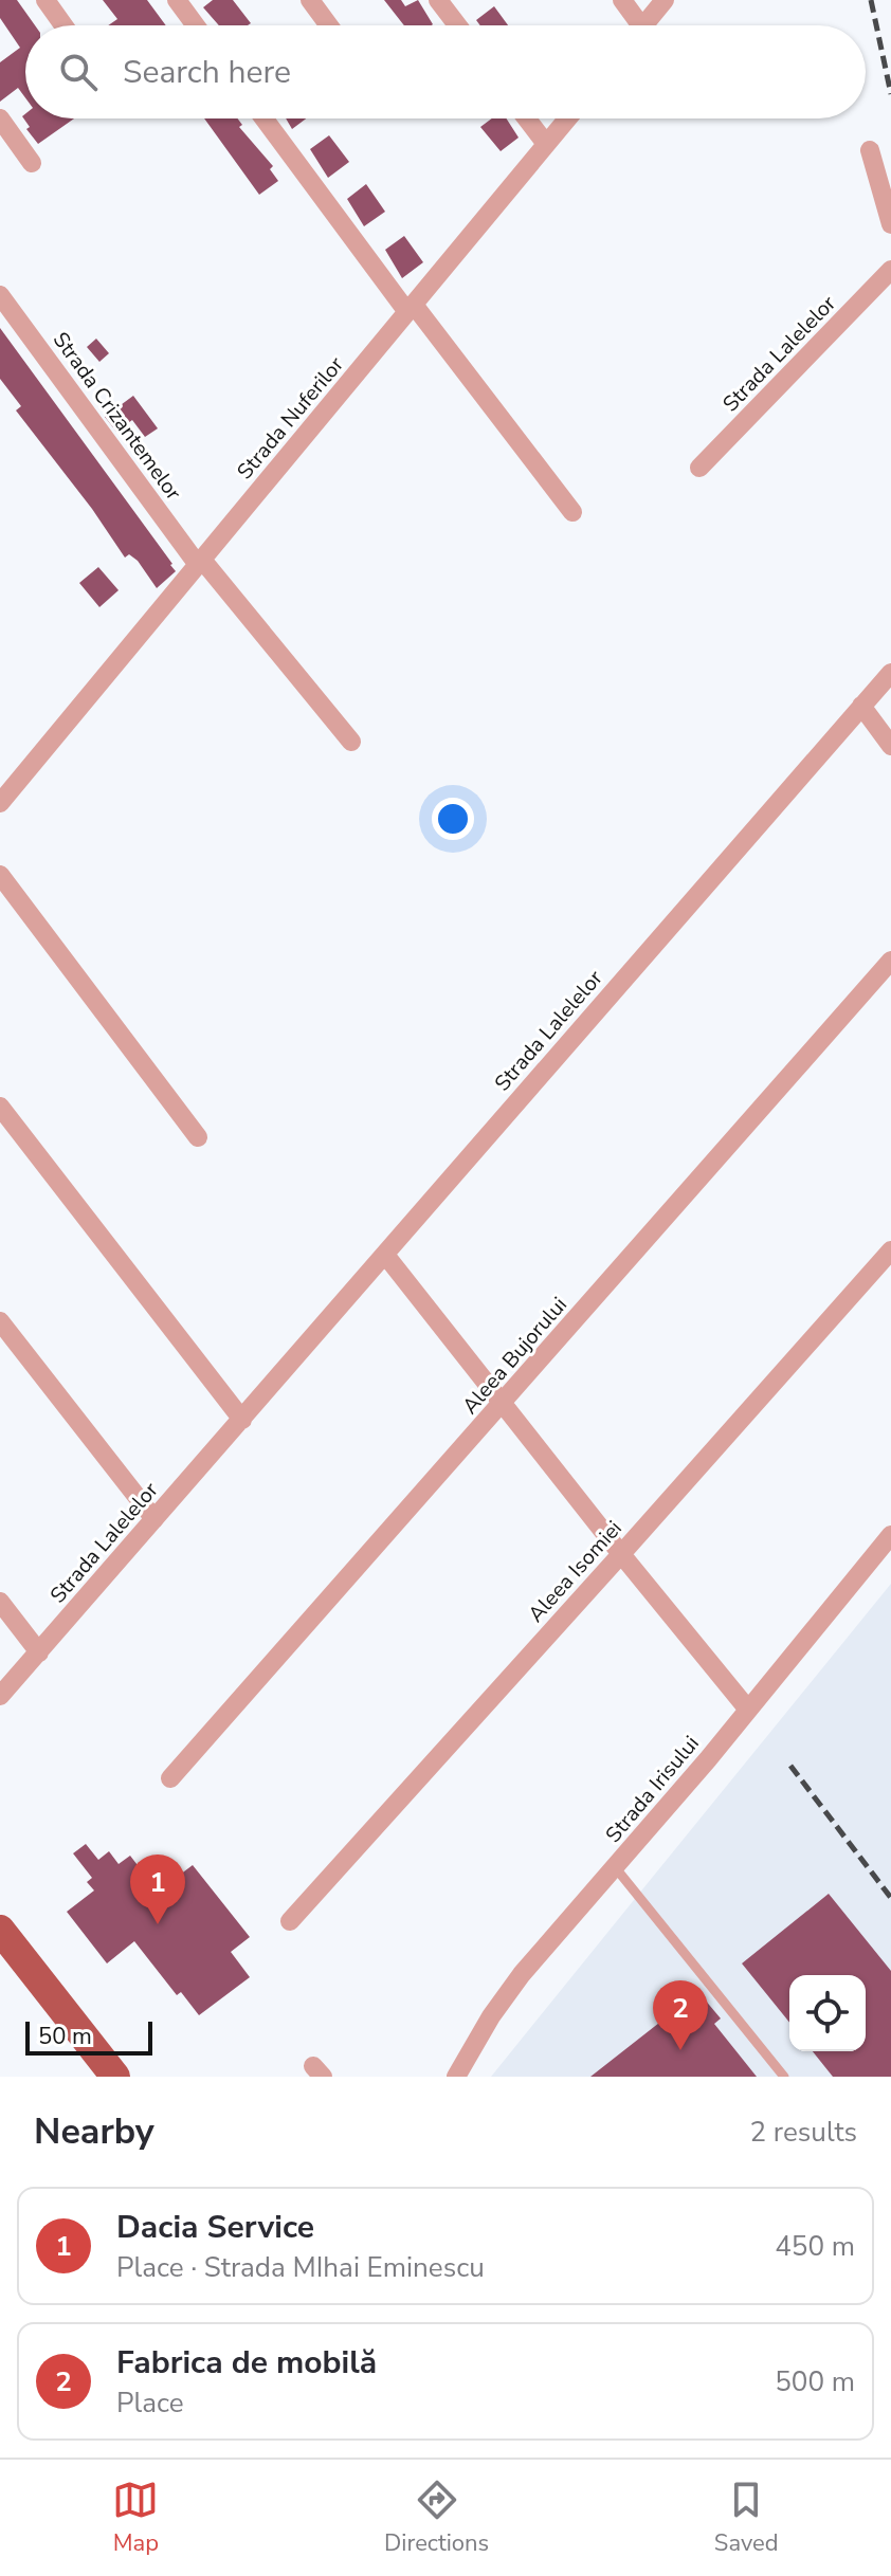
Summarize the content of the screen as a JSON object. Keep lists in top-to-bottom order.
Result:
{
  "streets": {
    "street": [
      "Strada Lalelelor",
      "Strada Crizantemelor",
      "Strada Nuferilor",
      "Aleea Bujorului",
      "Aleea Isomiei",
      "Strada Irisului"
    ]
  },
  "crossings": [
    ["Strada Crizantemelor", "Strada Nuferilor"]
  ],
  "scale_bar": "50 m",
  "page": {
    "search": "Search here",
    "pins": ["1", "2"],
    "scale": "50 m",
    "heading": ["Nearby", "2 results"],
    "list": [
      {
        "mark": "1",
        "name": "Dacia Service",
        "note": "Place · Strada MIhai Eminescu",
        "value": "450 m"
      },
      {
        "mark": "2",
        "name": "Fabrica de mobilă",
        "note": "Place",
        "value": "500 m"
      }
    ],
    "nav": ["Map", "Directions", "Saved"]
  }
}
